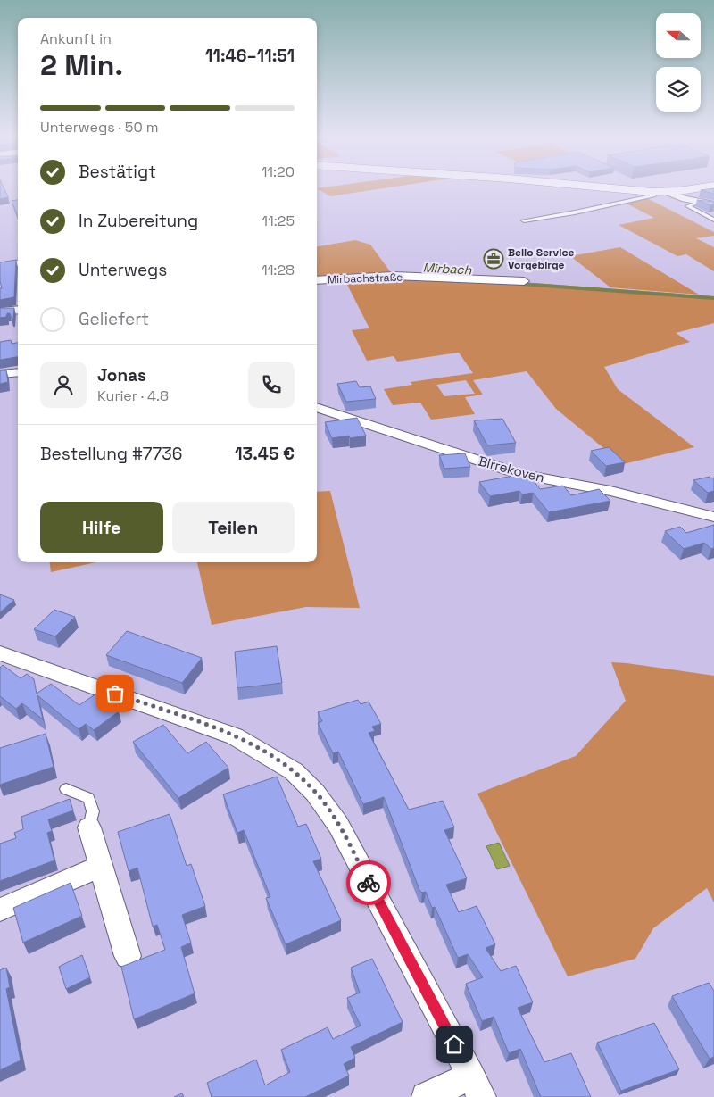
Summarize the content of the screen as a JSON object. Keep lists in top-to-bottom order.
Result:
{
  "streets": {
    "street": ["Mirbachstraße", "Birrekoven"]
  },
  "water": ["Mirbach"],
  "places": {
    "office": ["Bello Service Vorgebirge"]
  },
  "north": "left",
  "page": {
    "heading": ["2 Min.", "Ankunft in", "11:46–11:51"],
    "panel": [
      "Jonas",
      "Kurier · 4.8",
      "Bestellung #7736",
      "13.45 €"
    ],
    "bar": "Unterwegs · 50 m",
    "list": [
      ["Bestätigt", "11:20"],
      ["In Zubereitung", "11:25"],
      ["Unterwegs", "11:28"],
      "Geliefert"
    ],
    "buttons": ["Hilfe", "Teilen"]
  }
}
